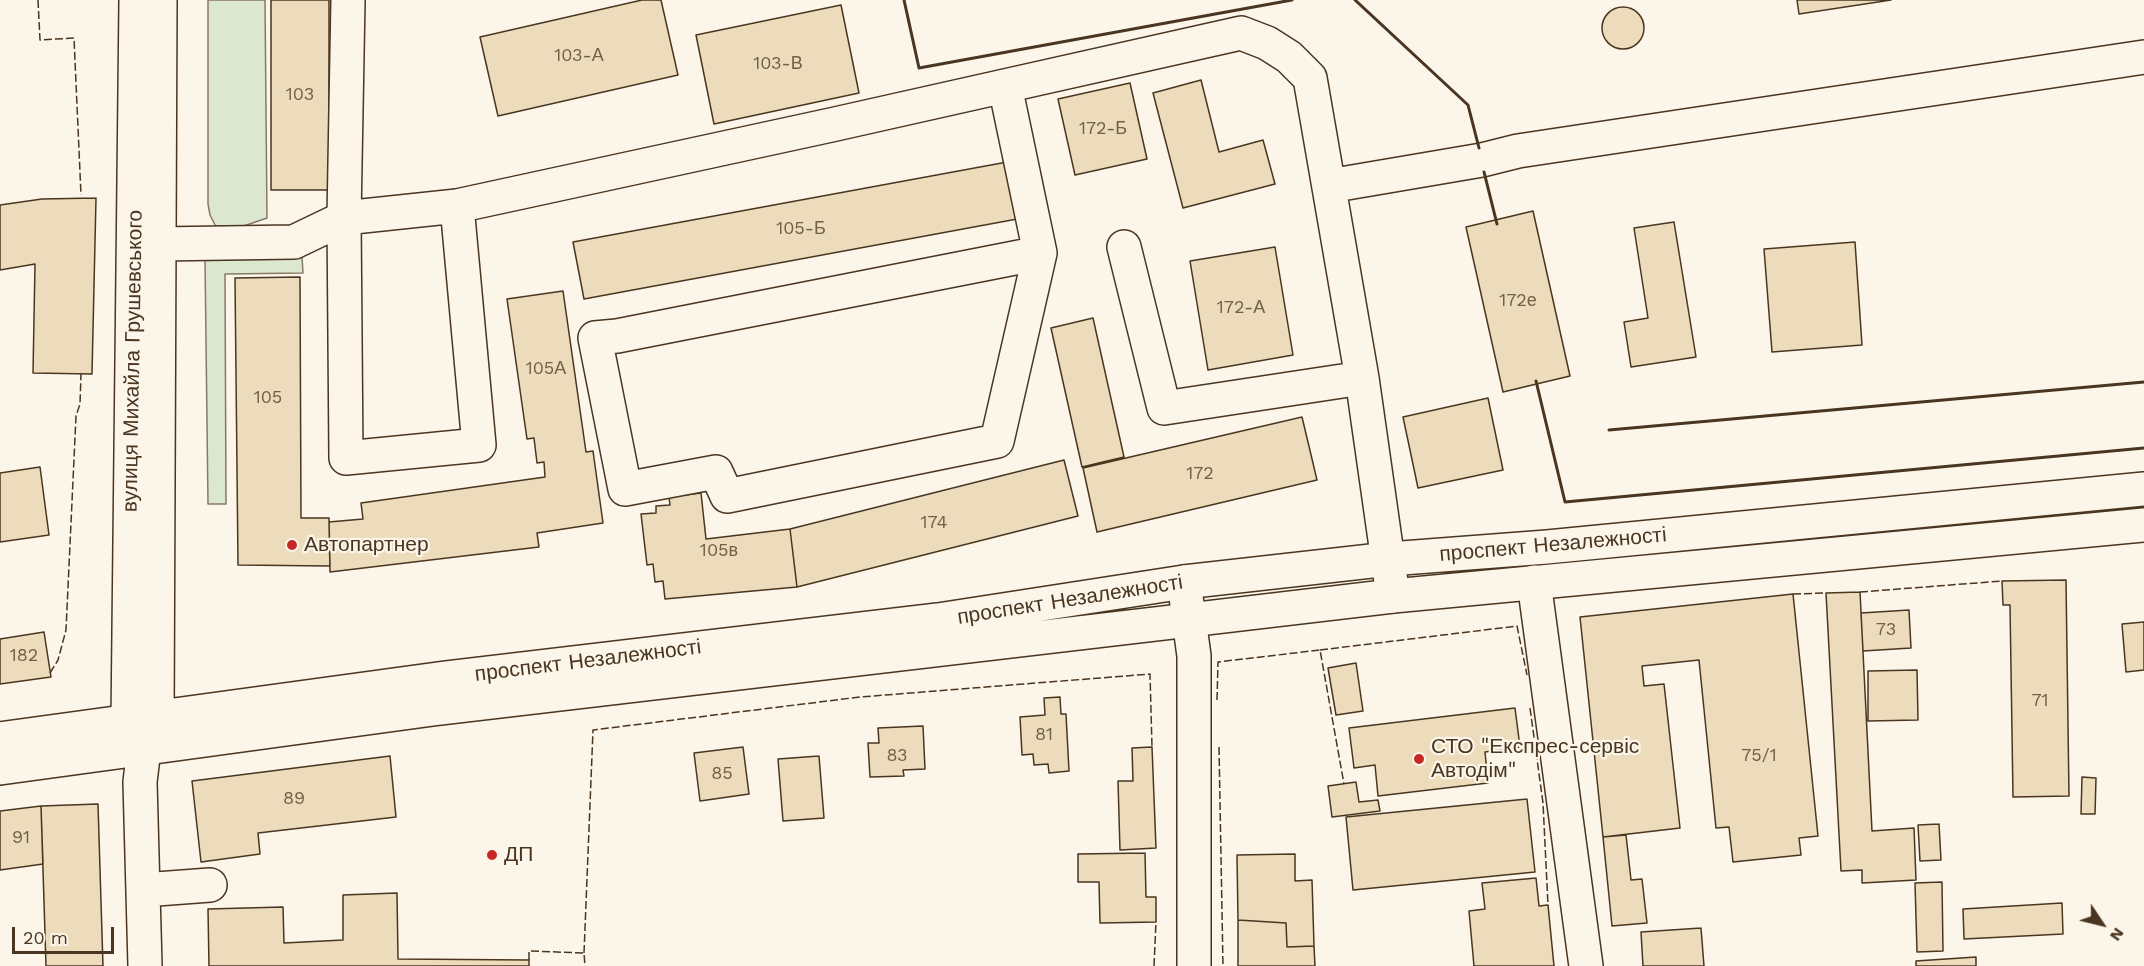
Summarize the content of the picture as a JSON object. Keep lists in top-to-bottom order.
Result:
{
  "streets": {
    "main road": ["вулиця Михайла Грушевського", "проспект Незалежності"]
  },
  "crossings": [
    ["вулиця Михайла Грушевського", "проспект Незалежності"]
  ],
  "places": ["Автопартнер", "СТО \"Експрес-сервіс Автодім\"", "ДП"],
  "house_numbers": [
    "103-А",
    "103-В",
    "103",
    "172-Б",
    "105-Б",
    "172е",
    "172-А",
    "105А",
    "105",
    "172",
    "174",
    "105в",
    "73",
    "182",
    "71",
    "81",
    "83",
    "75/1",
    "85",
    "89",
    "91"
  ],
  "scale_bar": "20 m",
  "north": "bottom right"
}
